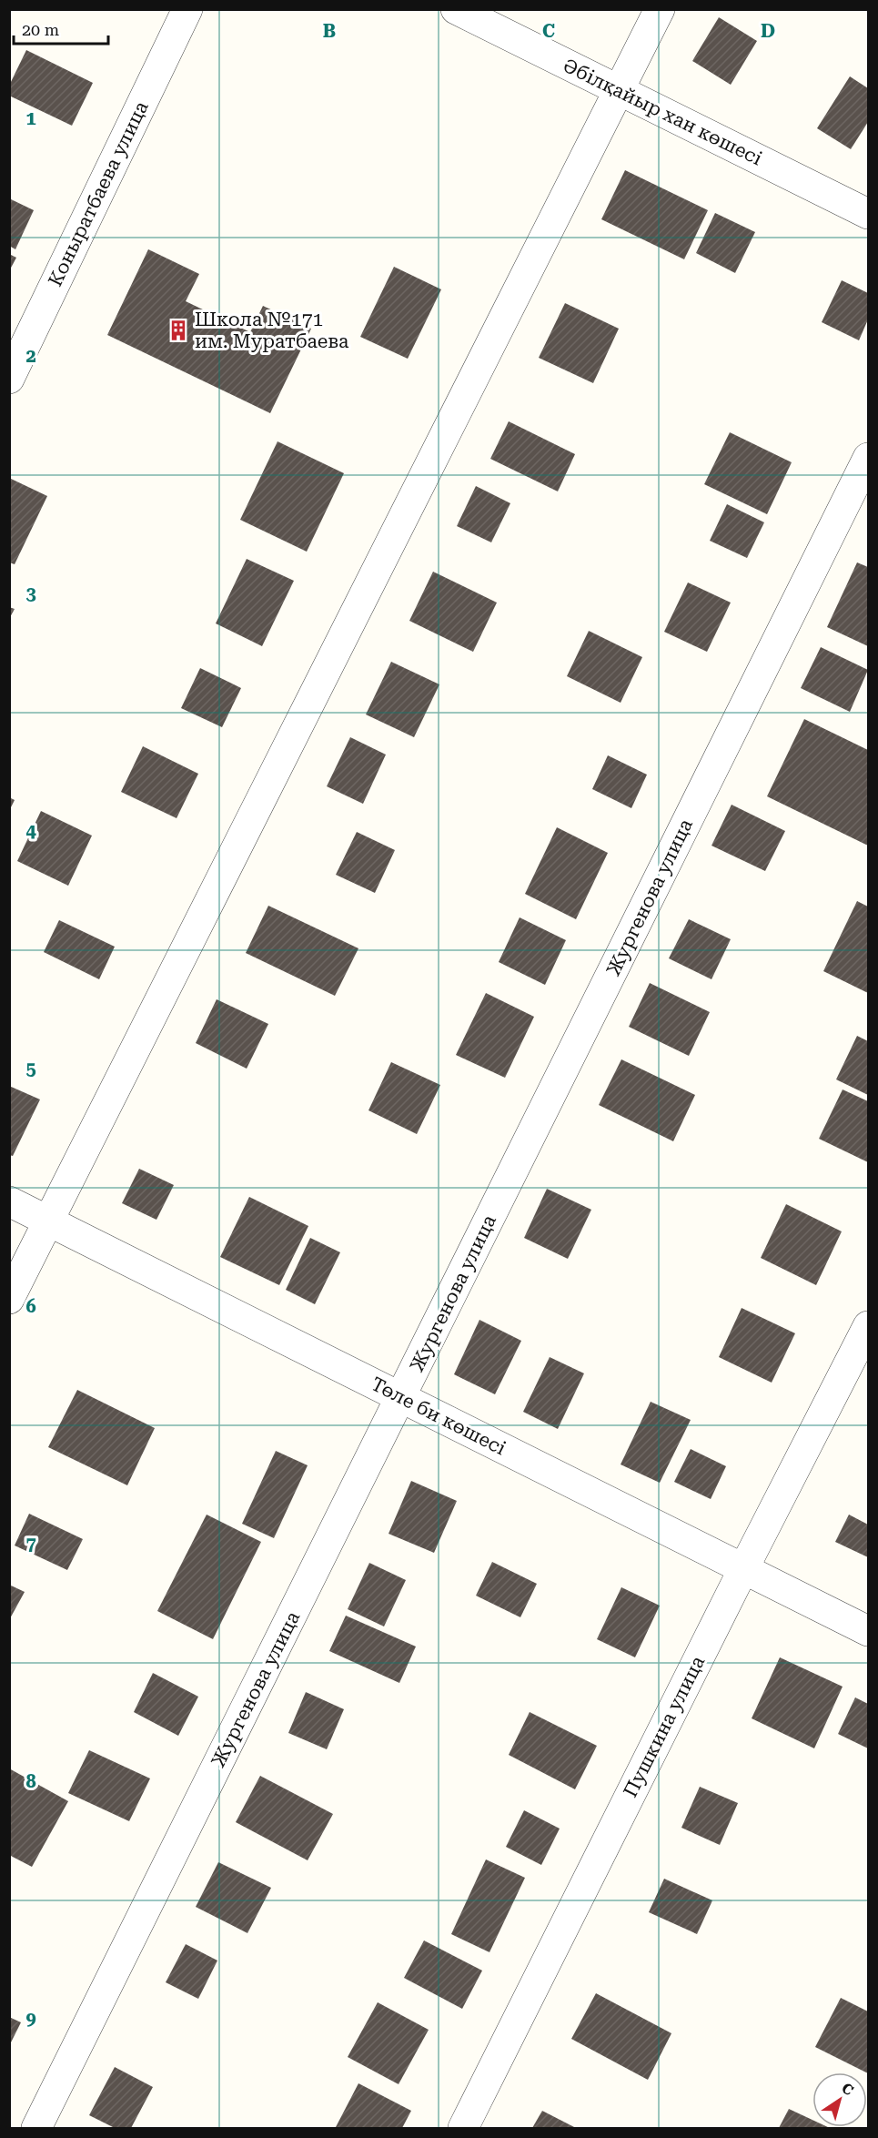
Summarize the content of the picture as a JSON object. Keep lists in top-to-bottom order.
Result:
{
  "streets": {
    "street": [
      "Әбілқайыр хан көшесі",
      "Коныратбаева улица",
      "Жургенова улица",
      "Төле би көшесі",
      "Пушкина улица"
    ]
  },
  "crossings": [
    ["Жургенова улица", "Төле би көшесі"],
    ["Төле би көшесі", "Пушкина улица"]
  ],
  "places": {
    "building": ["Школа №171 им. Муратбаева"]
  },
  "scale_bar": "20 m",
  "north": "top right",
  "grid": {
    "columns": ["B", "C", "D"],
    "rows": [
      "1",
      "2",
      "3",
      "4",
      "5",
      "6",
      "7",
      "8",
      "9"
    ]
  }
}
